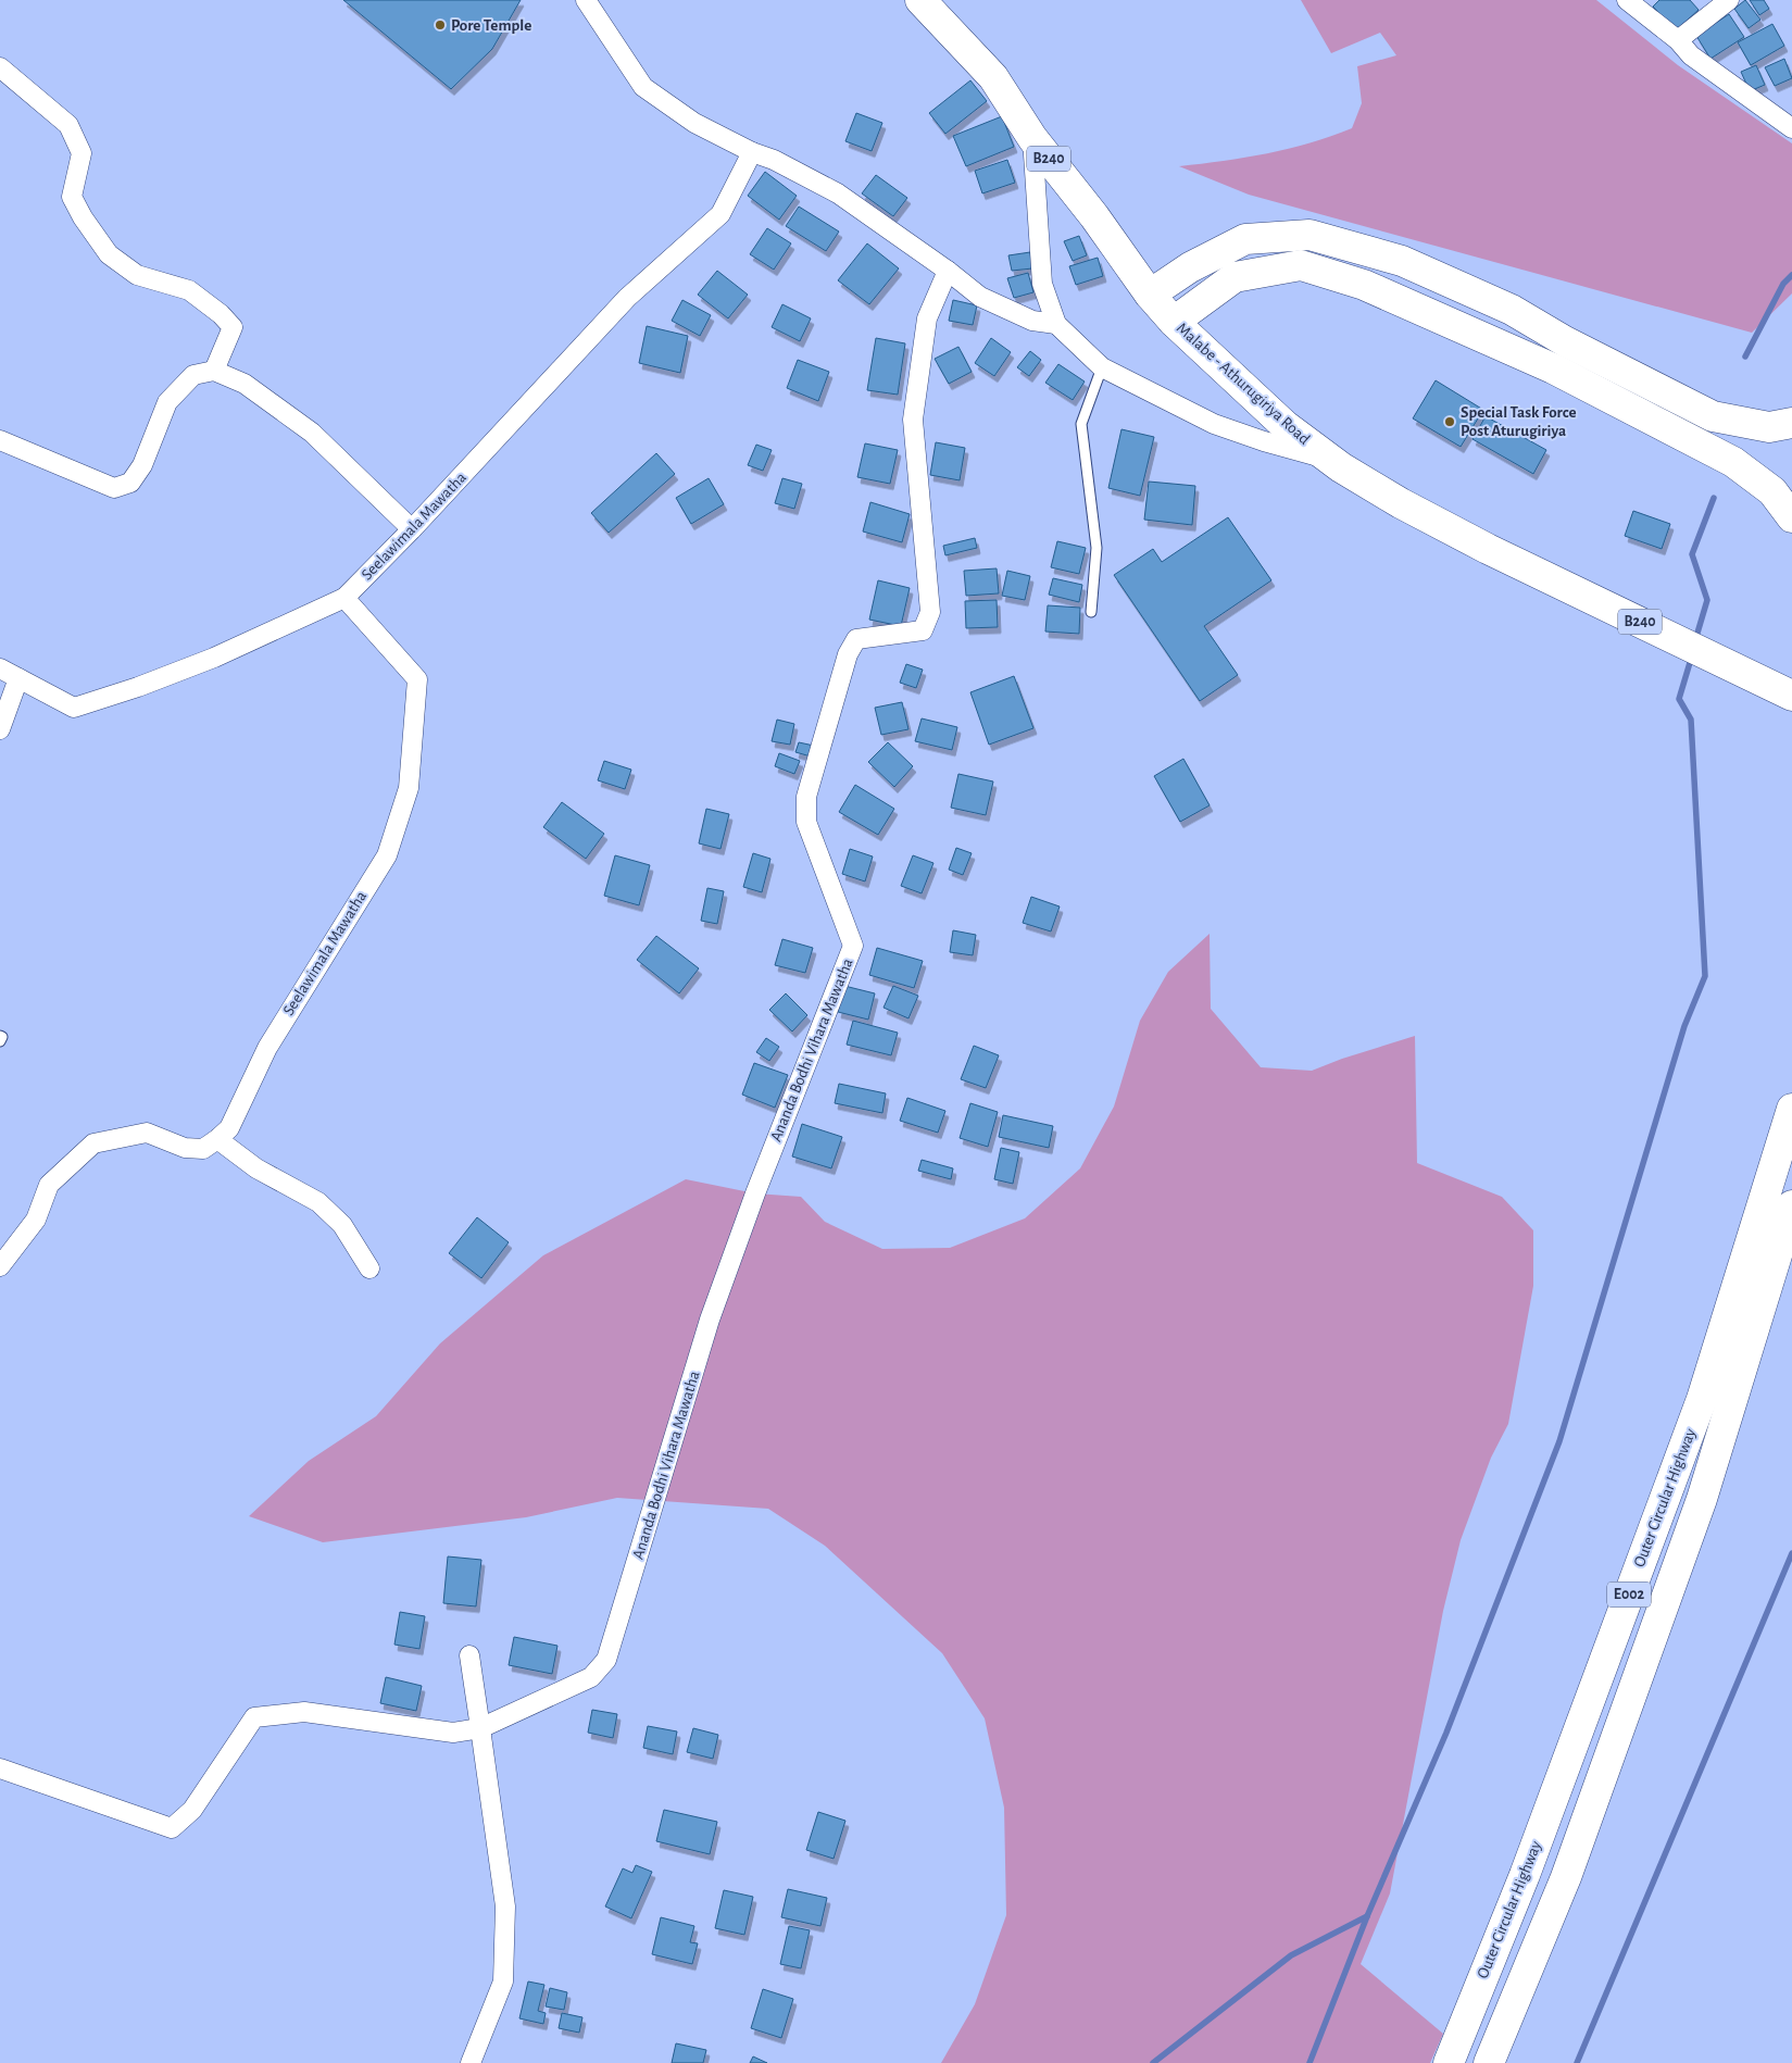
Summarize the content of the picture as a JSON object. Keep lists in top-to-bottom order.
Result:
{
  "streets": {
    "main road": [
      "B240",
      "Malabe - Athurugiriya Road",
      "Outer Circular Highway",
      "E002"
    ],
    "street": ["Seelawimala Mawatha", "Ananda Bodhi Vihara Mawatha"]
  },
  "places": ["Pore Temple", "Special Task Force Post Aturugiriya"]
}
